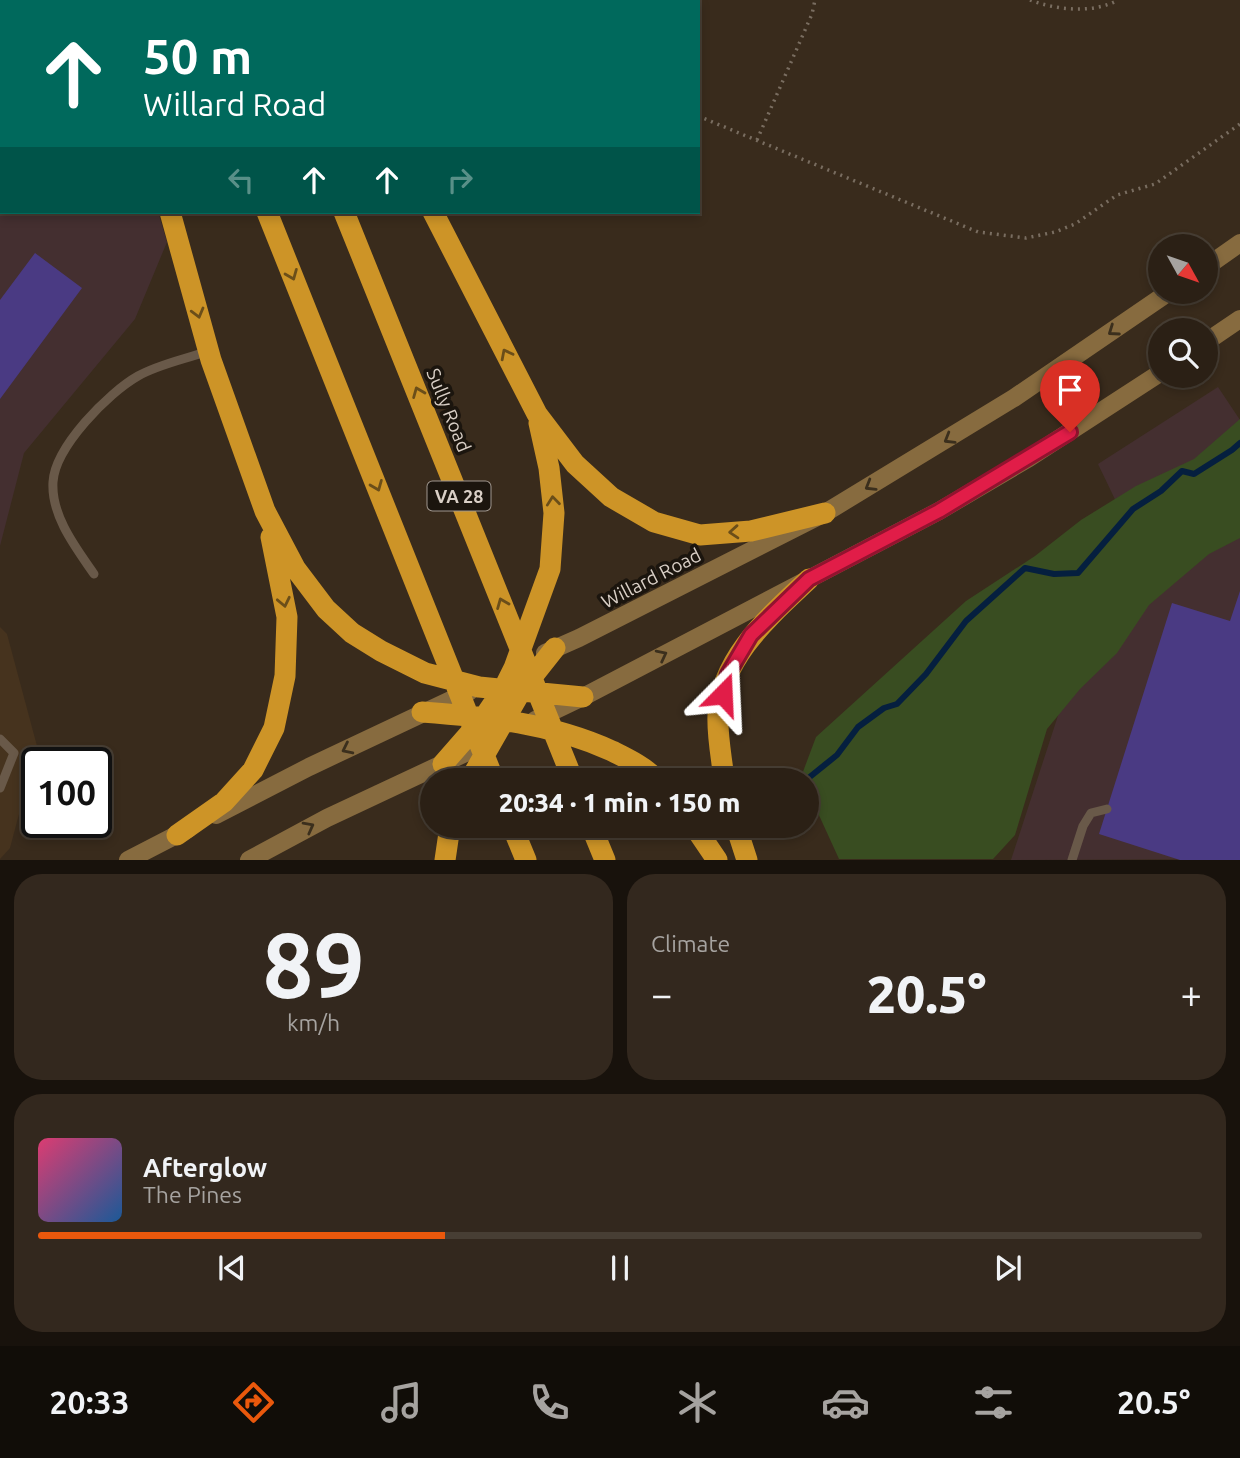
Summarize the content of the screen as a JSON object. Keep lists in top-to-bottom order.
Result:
{
  "streets": {
    "highway": ["Sully Road", "VA 28"],
    "main road": ["Willard Road"]
  },
  "north": "bottom right",
  "page": {
    "turn": ["50 m", "Willard Road"],
    "limit": "100",
    "trip": "20:34 · 1 min · 150 m",
    "tile": [
      ["89", "km/h"],
      "Climate"
    ],
    "heat": ["−", "20.5°", "+"],
    "song": ["Afterglow", "The Pines"],
    "tabs": ["20:33", "20.5°"]
  }
}
